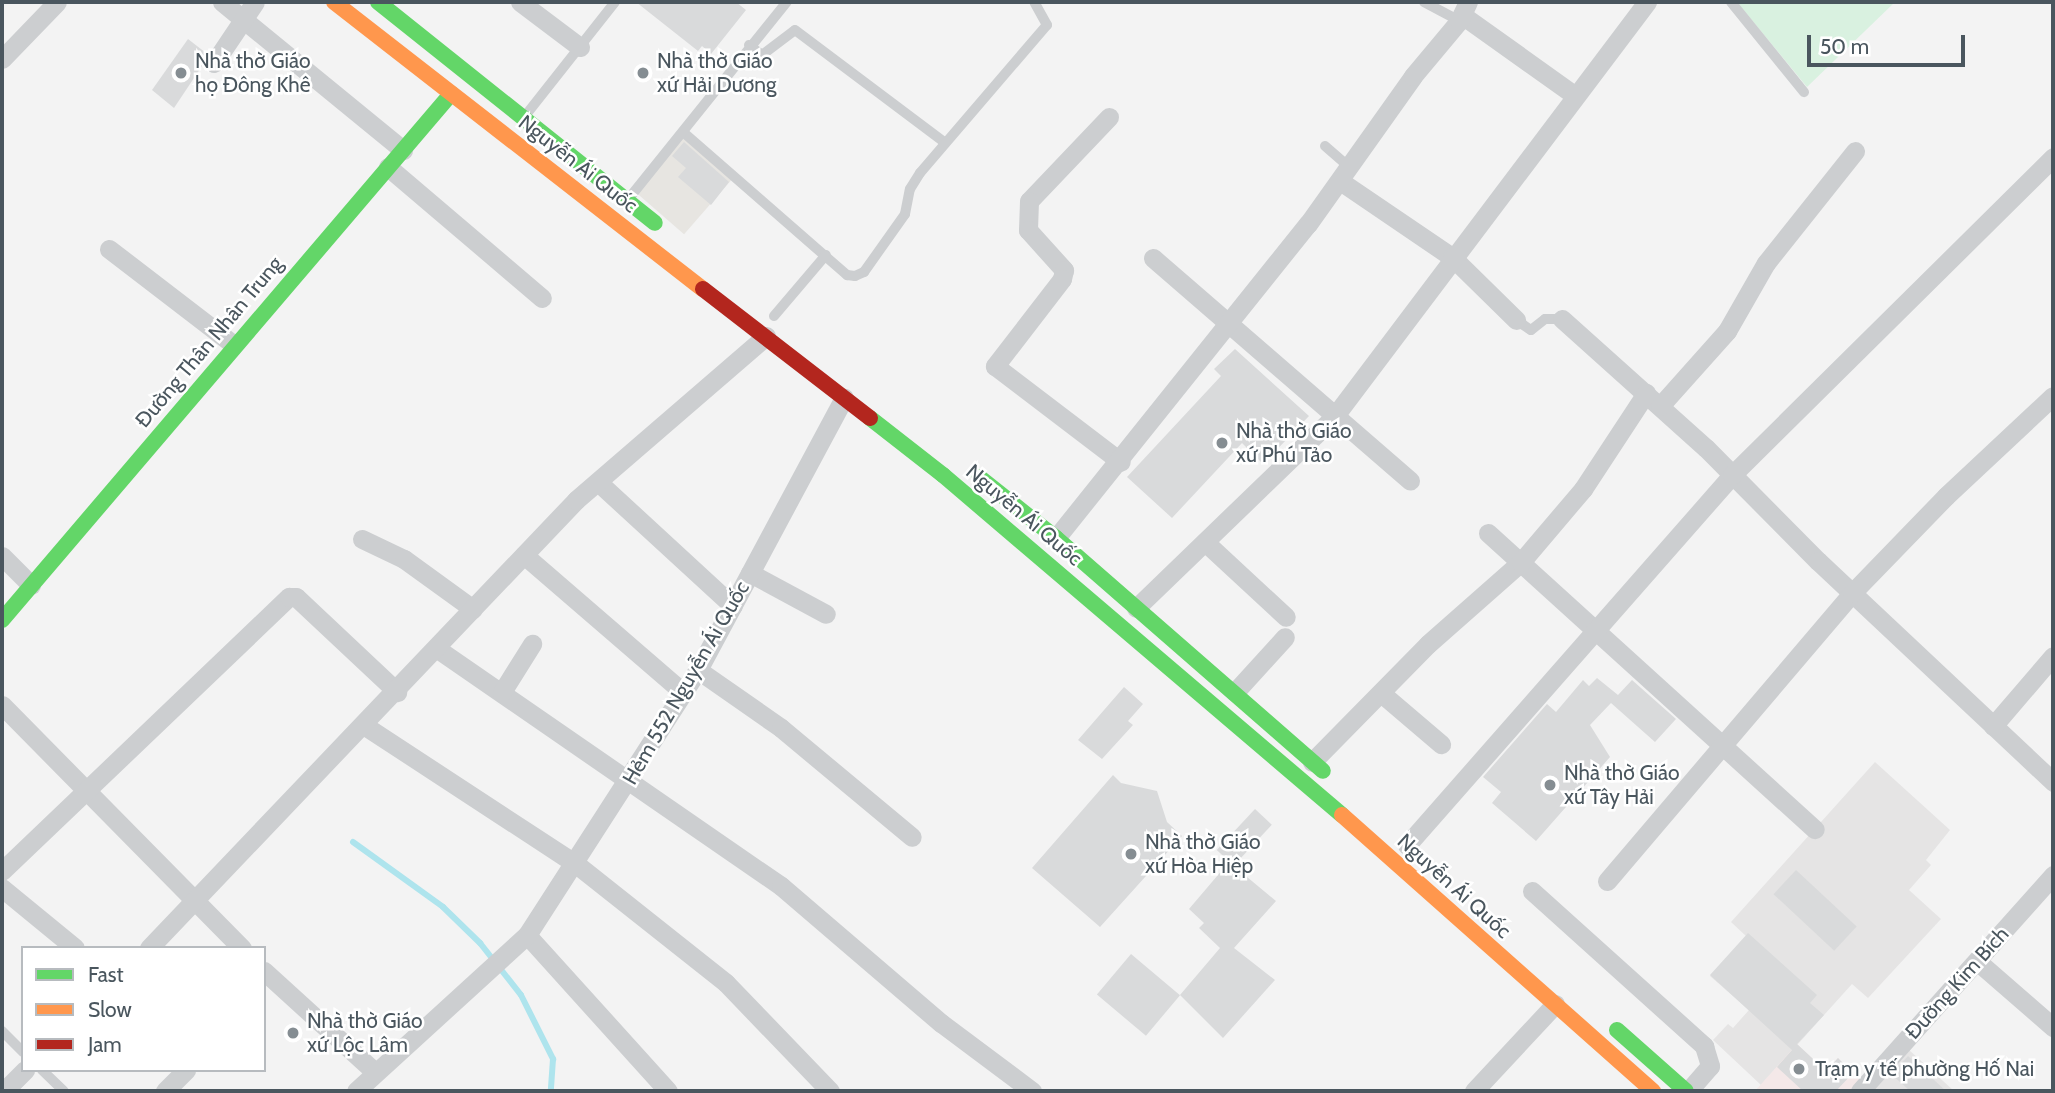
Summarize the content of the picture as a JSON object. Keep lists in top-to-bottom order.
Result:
{
  "streets": {
    "main road": ["Nguyễn Ái Quốc", "Đường Thân Nhân Trung"],
    "street": ["Hẻm 552 Nguyễn Ái Quốc", "Đường Kim Bích"]
  },
  "crossings": [
    ["Nguyễn Ái Quốc", "Đường Thân Nhân Trung"],
    ["Nguyễn Ái Quốc", "Hẻm 552 Nguyễn Ái Quốc"]
  ],
  "places": [
    "Nhà thờ Giáo họ Đông Khê",
    "Nhà thờ Giáo xứ Hải Dương",
    "Nhà thờ Giáo xứ Phú Tảo",
    "Nhà thờ Giáo xứ Tây Hải",
    "Nhà thờ Giáo xứ Hòa Hiệp",
    "Nhà thờ Giáo xứ Lộc Lâm",
    "Trạm y tế phường Hố Nai"
  ],
  "legend": ["Fast", "Slow", "Jam"],
  "scale_bar": "50 m"
}
